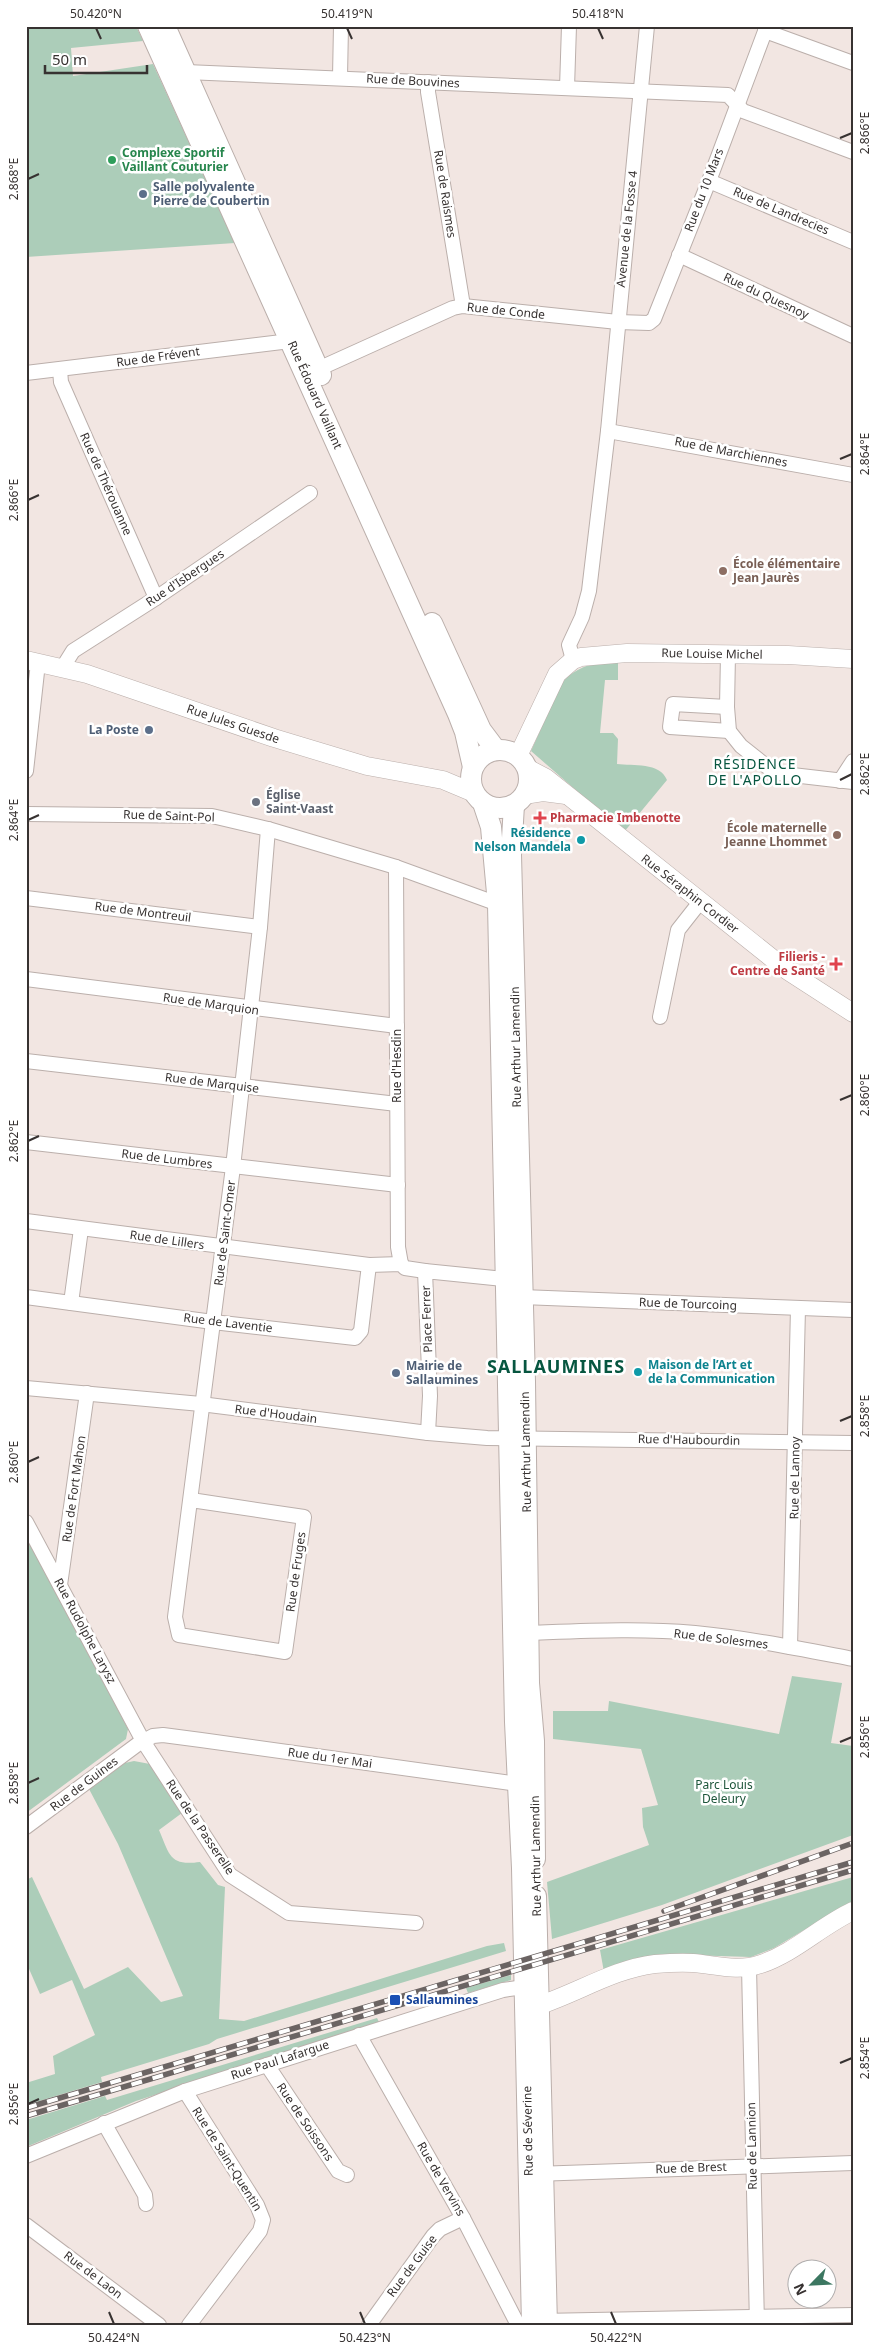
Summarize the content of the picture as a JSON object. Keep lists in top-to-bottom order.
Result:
{
  "streets": {
    "main road": ["Rue Édouard Vaillant", "Rue Arthur Lamendin", "Rue de Séverine"],
    "street": [
      "Rue de Bouvines",
      "Rue du 10 Mars",
      "Rue de Raismes",
      "Rue de Landrecies",
      "Avenue de la Fosse 4",
      "Rue du Quesnoy",
      "Rue de Conde",
      "Rue de Frévent",
      "Rue de Marchiennes",
      "Rue de Thérouanne",
      "Rue d'Isbergues",
      "Rue Louise Michel",
      "Rue Jules Guesde",
      "Rue de Saint-Pol",
      "Rue Séraphin Cordier",
      "Rue de Montreuil",
      "Rue de Marquion",
      "Rue d'Hesdin",
      "Rue de Marquise",
      "Rue de Lumbres",
      "Rue de Saint-Omer",
      "Rue de Lillers",
      "Rue de Tourcoing",
      "Place Ferrer",
      "Rue de Laventie",
      "Rue d'Houdain",
      "Rue d'Haubourdin",
      "Rue de Lannoy",
      "Rue de Fort Mahon",
      "Rue de Fruges",
      "Rue Rudolphe Larysz",
      "Rue de Solesmes",
      "Rue du 1er Mai",
      "Rue de Guines",
      "Rue de la Passerelle",
      "Rue Paul Lafargue",
      "Rue de Soissons",
      "Rue de Lannion",
      "Rue de Saint-Quentin",
      "Rue de Brest",
      "Rue de Vervins",
      "Rue de Guise",
      "Rue de Laon"
    ]
  },
  "crossings": [
    ["Rue de Bouvines", "Rue du 10 Mars"],
    ["Rue de Bouvines", "Rue de Raismes"],
    ["Rue de Bouvines", "Avenue de la Fosse 4"],
    ["Rue de Bouvines", "Rue Édouard Vaillant"],
    ["Rue du 10 Mars", "Rue de Landrecies"],
    ["Rue du 10 Mars", "Avenue de la Fosse 4"],
    ["Rue du 10 Mars", "Rue du Quesnoy"],
    ["Rue du 10 Mars", "Rue de Conde"],
    ["Rue de Raismes", "Rue de Conde"],
    ["Avenue de la Fosse 4", "Rue de Conde"],
    ["Avenue de la Fosse 4", "Rue de Marchiennes"],
    ["Rue de Conde", "Rue Édouard Vaillant"],
    ["Rue de Frévent", "Rue Édouard Vaillant"],
    ["Rue de Frévent", "Rue de Thérouanne"],
    ["Rue Édouard Vaillant", "Rue Jules Guesde"],
    ["Rue Édouard Vaillant", "Rue Séraphin Cordier"],
    ["Rue Édouard Vaillant", "Rue Arthur Lamendin"],
    ["Rue de Thérouanne", "Rue d'Isbergues"],
    ["Rue d'Isbergues", "Rue Jules Guesde"],
    ["Rue Jules Guesde", "Rue Séraphin Cordier"],
    ["Rue Jules Guesde", "Rue Arthur Lamendin"],
    ["Rue de Saint-Pol", "Rue Arthur Lamendin"],
    ["Rue de Saint-Pol", "Rue d'Hesdin"],
    ["Rue de Saint-Pol", "Rue de Saint-Omer"],
    ["Rue Séraphin Cordier", "Rue Arthur Lamendin"],
    ["Rue de Montreuil", "Rue de Saint-Omer"],
    ["Rue de Marquion", "Rue d'Hesdin"],
    ["Rue de Marquion", "Rue de Saint-Omer"],
    ["Rue Arthur Lamendin", "Rue de Tourcoing"],
    ["Rue Arthur Lamendin", "Place Ferrer"],
    ["Rue Arthur Lamendin", "Rue d'Houdain"],
    ["Rue Arthur Lamendin", "Rue d'Haubourdin"],
    ["Rue Arthur Lamendin", "Rue de Solesmes"],
    ["Rue Arthur Lamendin", "Rue du 1er Mai"],
    ["Rue Arthur Lamendin", "Rue Paul Lafargue"],
    ["Rue Arthur Lamendin", "Rue de Séverine"],
    ["Rue d'Hesdin", "Rue de Marquise"],
    ["Rue d'Hesdin", "Rue de Lumbres"],
    ["Rue d'Hesdin", "Rue de Lillers"],
    ["Rue de Marquise", "Rue de Saint-Omer"],
    ["Rue de Lumbres", "Rue de Saint-Omer"],
    ["Rue de Saint-Omer", "Rue de Lillers"],
    ["Rue de Saint-Omer", "Rue de Laventie"],
    ["Rue de Saint-Omer", "Rue d'Houdain"],
    ["Rue de Saint-Omer", "Rue de Fruges"],
    ["Rue de Lillers", "Place Ferrer"],
    ["Rue de Lillers", "Rue de Laventie"],
    ["Rue de Tourcoing", "Place Ferrer"],
    ["Rue de Tourcoing", "Rue de Lannoy"],
    ["Place Ferrer", "Rue d'Houdain"],
    ["Rue d'Houdain", "Rue d'Haubourdin"],
    ["Rue d'Houdain", "Rue de Fort Mahon"],
    ["Rue d'Haubourdin", "Rue de Lannoy"],
    ["Rue de Lannoy", "Rue de Solesmes"],
    ["Rue de Fort Mahon", "Rue Rudolphe Larysz"],
    ["Rue Rudolphe Larysz", "Rue du 1er Mai"],
    ["Rue Rudolphe Larysz", "Rue de Guines"],
    ["Rue Rudolphe Larysz", "Rue de la Passerelle"],
    ["Rue du 1er Mai", "Rue de Guines"],
    ["Rue du 1er Mai", "Rue de la Passerelle"],
    ["Rue de Guines", "Rue de la Passerelle"],
    ["Rue Paul Lafargue", "Rue de Soissons"],
    ["Rue Paul Lafargue", "Rue de Séverine"],
    ["Rue Paul Lafargue", "Rue de Saint-Quentin"],
    ["Rue Paul Lafargue", "Rue de Vervins"],
    ["Rue de Séverine", "Rue de Brest"],
    ["Rue de Séverine", "Rue de Vervins"],
    ["Rue de Lannion", "Rue de Brest"],
    ["Rue de Vervins", "Rue de Guise"]
  ],
  "districts": ["RÉSIDENCE DE L'APOLLO", "SALLAUMINES"],
  "parks": ["Parc Louis Deleury"],
  "places": {
    "other": [
      "Complexe Sportif Vaillant Couturier",
      "Salle polyvalente Pierre de Coubertin",
      "École élémentaire Jean Jaurès",
      "La Poste",
      "Église Saint-Vaast",
      "École maternelle Jeanne Lhommet",
      "Résidence Nelson Mandela",
      "Maison de l’Art et de la Communication",
      "Mairie de Sallaumines"
    ],
    "health": ["Pharmacie Imbenotte", "Filieris - Centre de Santé"],
    "transit": ["Sallaumines"]
  },
  "scale_bar": "50 m",
  "north": "bottom left",
  "coordinates": [
    "50.420°N",
    "50.419°N",
    "50.418°N",
    "2.866°E",
    "2.868°E",
    "2.864°E",
    "2.862°E",
    "2.860°E",
    "2.858°E",
    "2.856°E",
    "2.854°E",
    "50.424°N",
    "50.423°N",
    "50.422°N"
  ]
}
